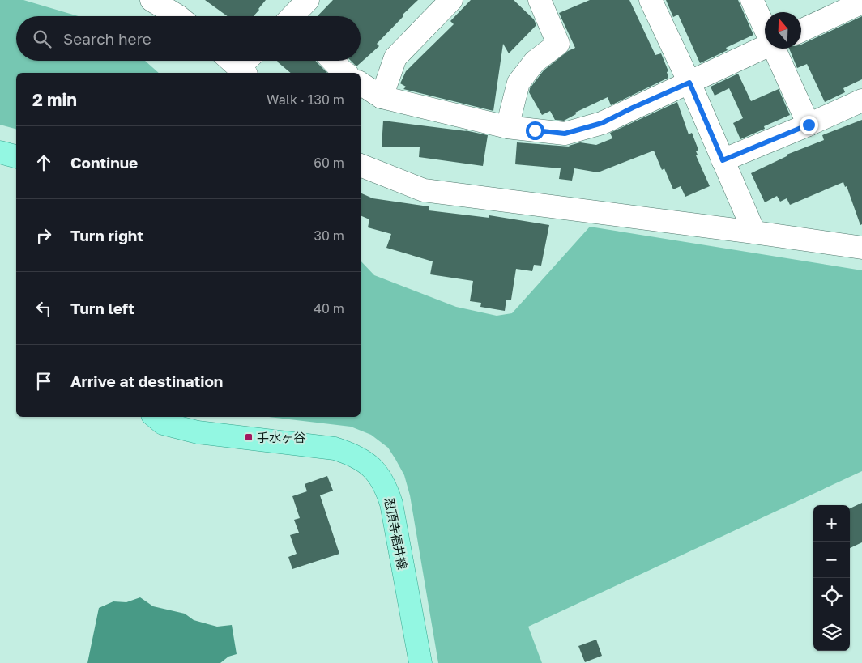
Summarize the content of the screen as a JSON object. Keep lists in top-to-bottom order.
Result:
{
  "streets": {
    "main road": ["忍頂寺福井線"]
  },
  "places": {
    "transit": ["手水ヶ谷"]
  },
  "north": "top",
  "page": {
    "search": "Search here",
    "heading": ["2 min", "Walk · 130 m"],
    "list": [
      ["Continue", "60 m"],
      ["Turn right", "30 m"],
      ["Turn left", "40 m"],
      "Arrive at destination"
    ],
    "map_buttons": ["+", "−"]
  }
}
